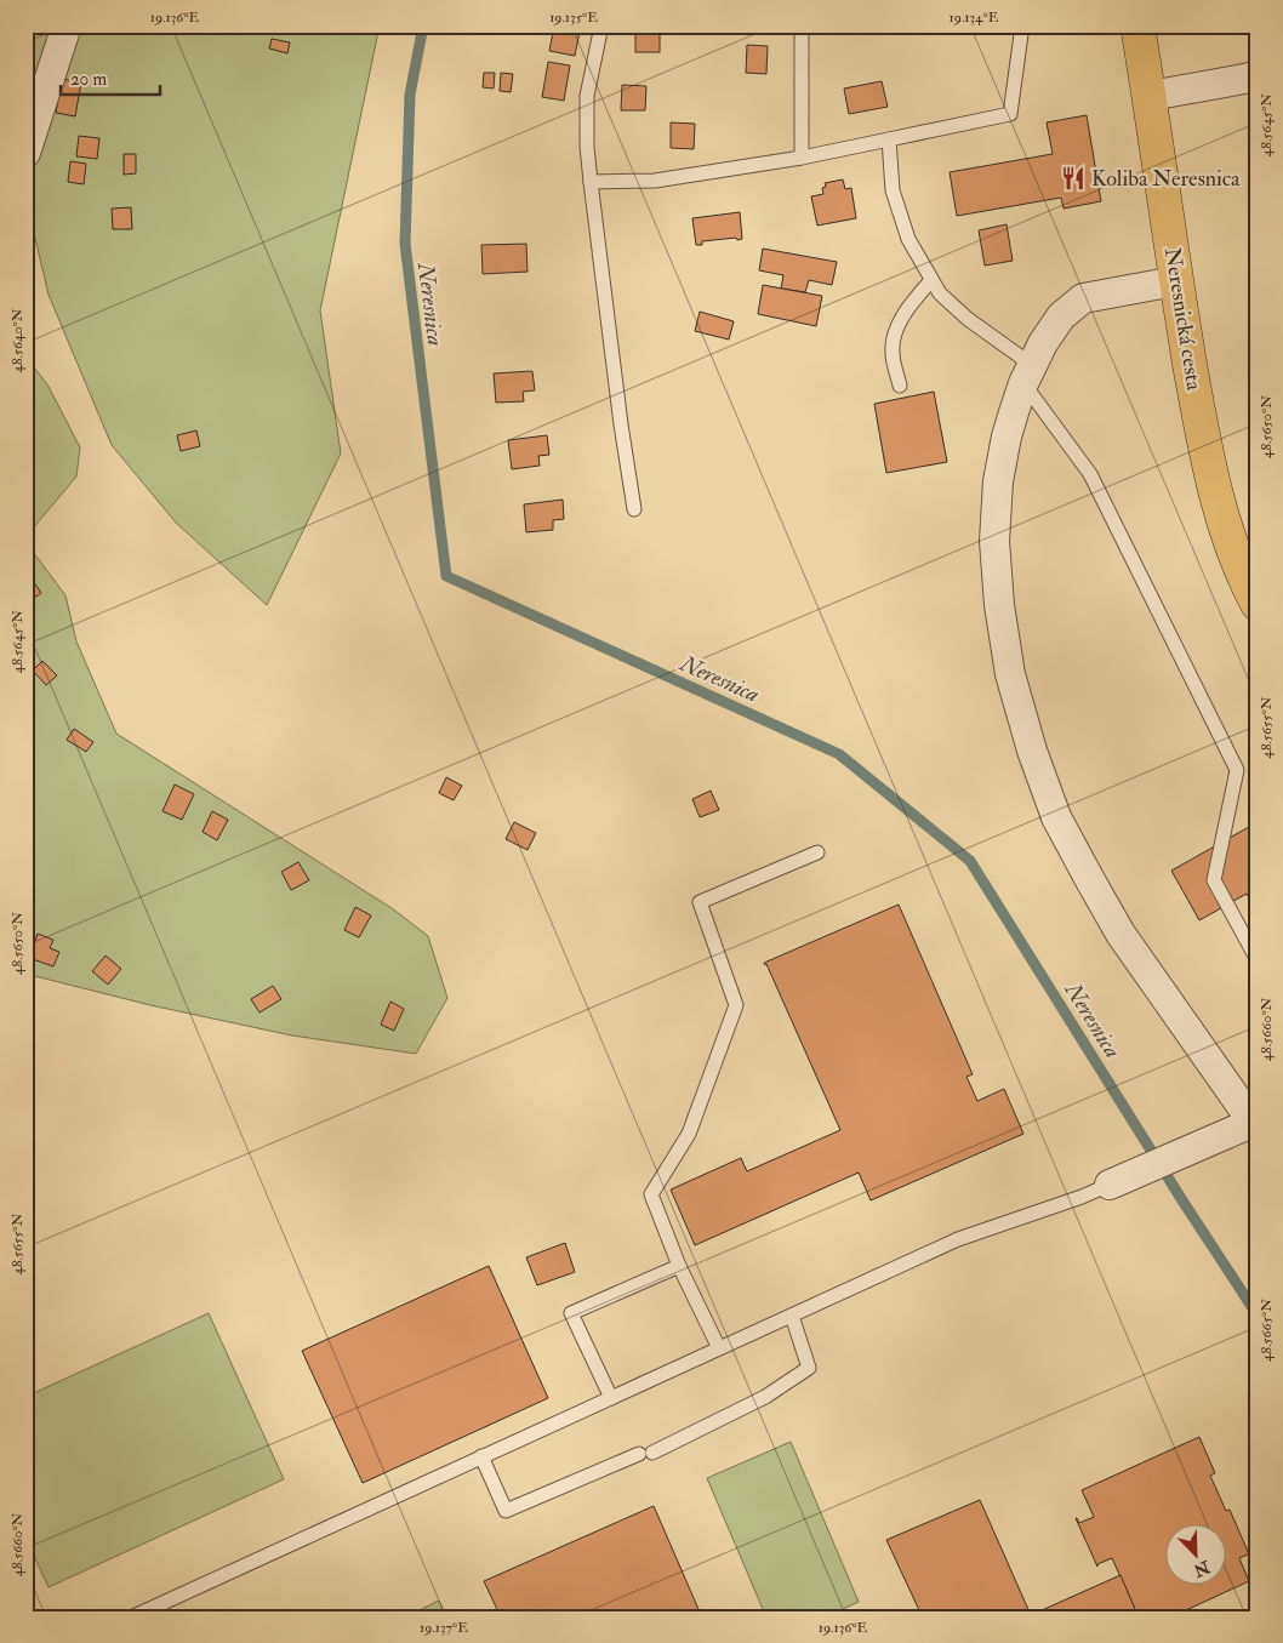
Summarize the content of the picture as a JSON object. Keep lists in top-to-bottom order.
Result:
{
  "streets": {
    "main road": ["Neresnická cesta"]
  },
  "water": ["Neresnica"],
  "places": {
    "restaurant": ["Koliba Neresnica"]
  },
  "scale_bar": "20 m",
  "north": "bottom right",
  "coordinates": [
    "19.136°E",
    "19.135°E",
    "19.134°E",
    "48.5645°N",
    "48.5640°N",
    "48.5650°N",
    "48.5655°N",
    "48.5660°N",
    "48.5665°N",
    "19.137°E"
  ]
}
